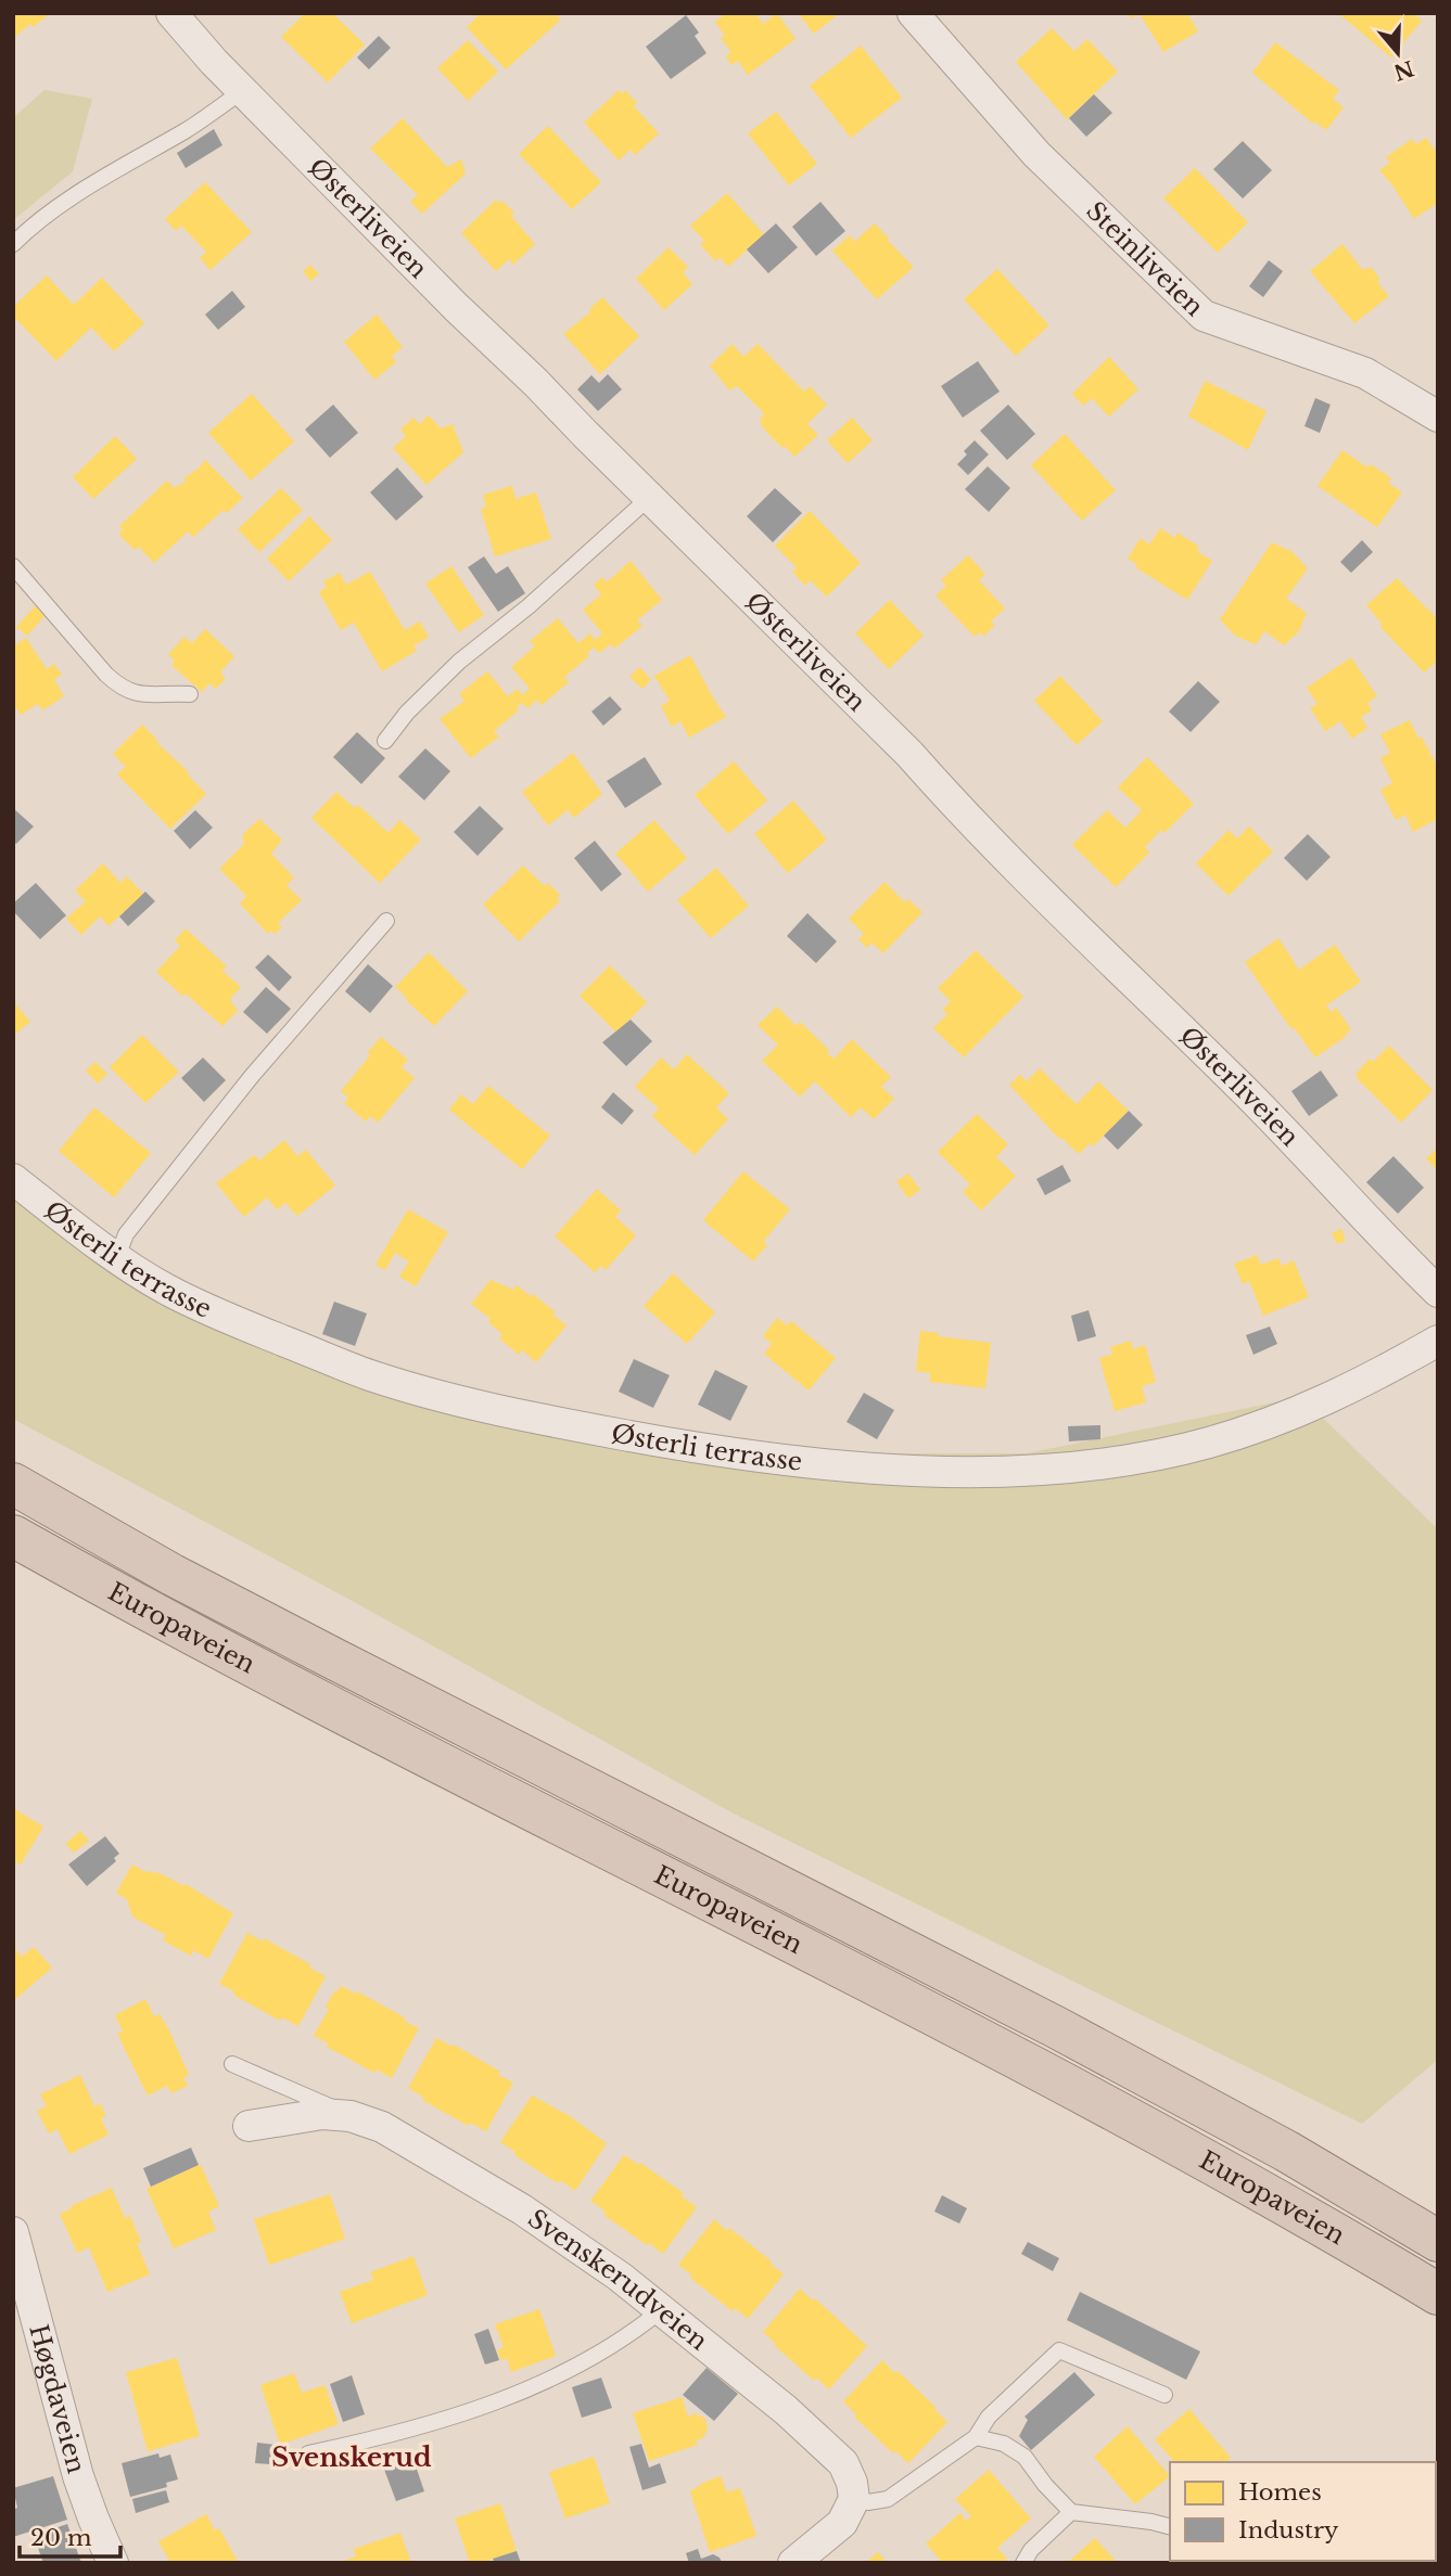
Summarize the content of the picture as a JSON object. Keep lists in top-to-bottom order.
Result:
{
  "streets": {
    "highway": ["Europaveien"],
    "street": [
      "Østerliveien",
      "Steinliveien",
      "Østerli terrasse",
      "Svenskerudveien",
      "Høgdaveien"
    ]
  },
  "districts": ["Svenskerud"],
  "legend": ["Homes", "Industry"],
  "scale_bar": "20 m",
  "north": "bottom"
}
